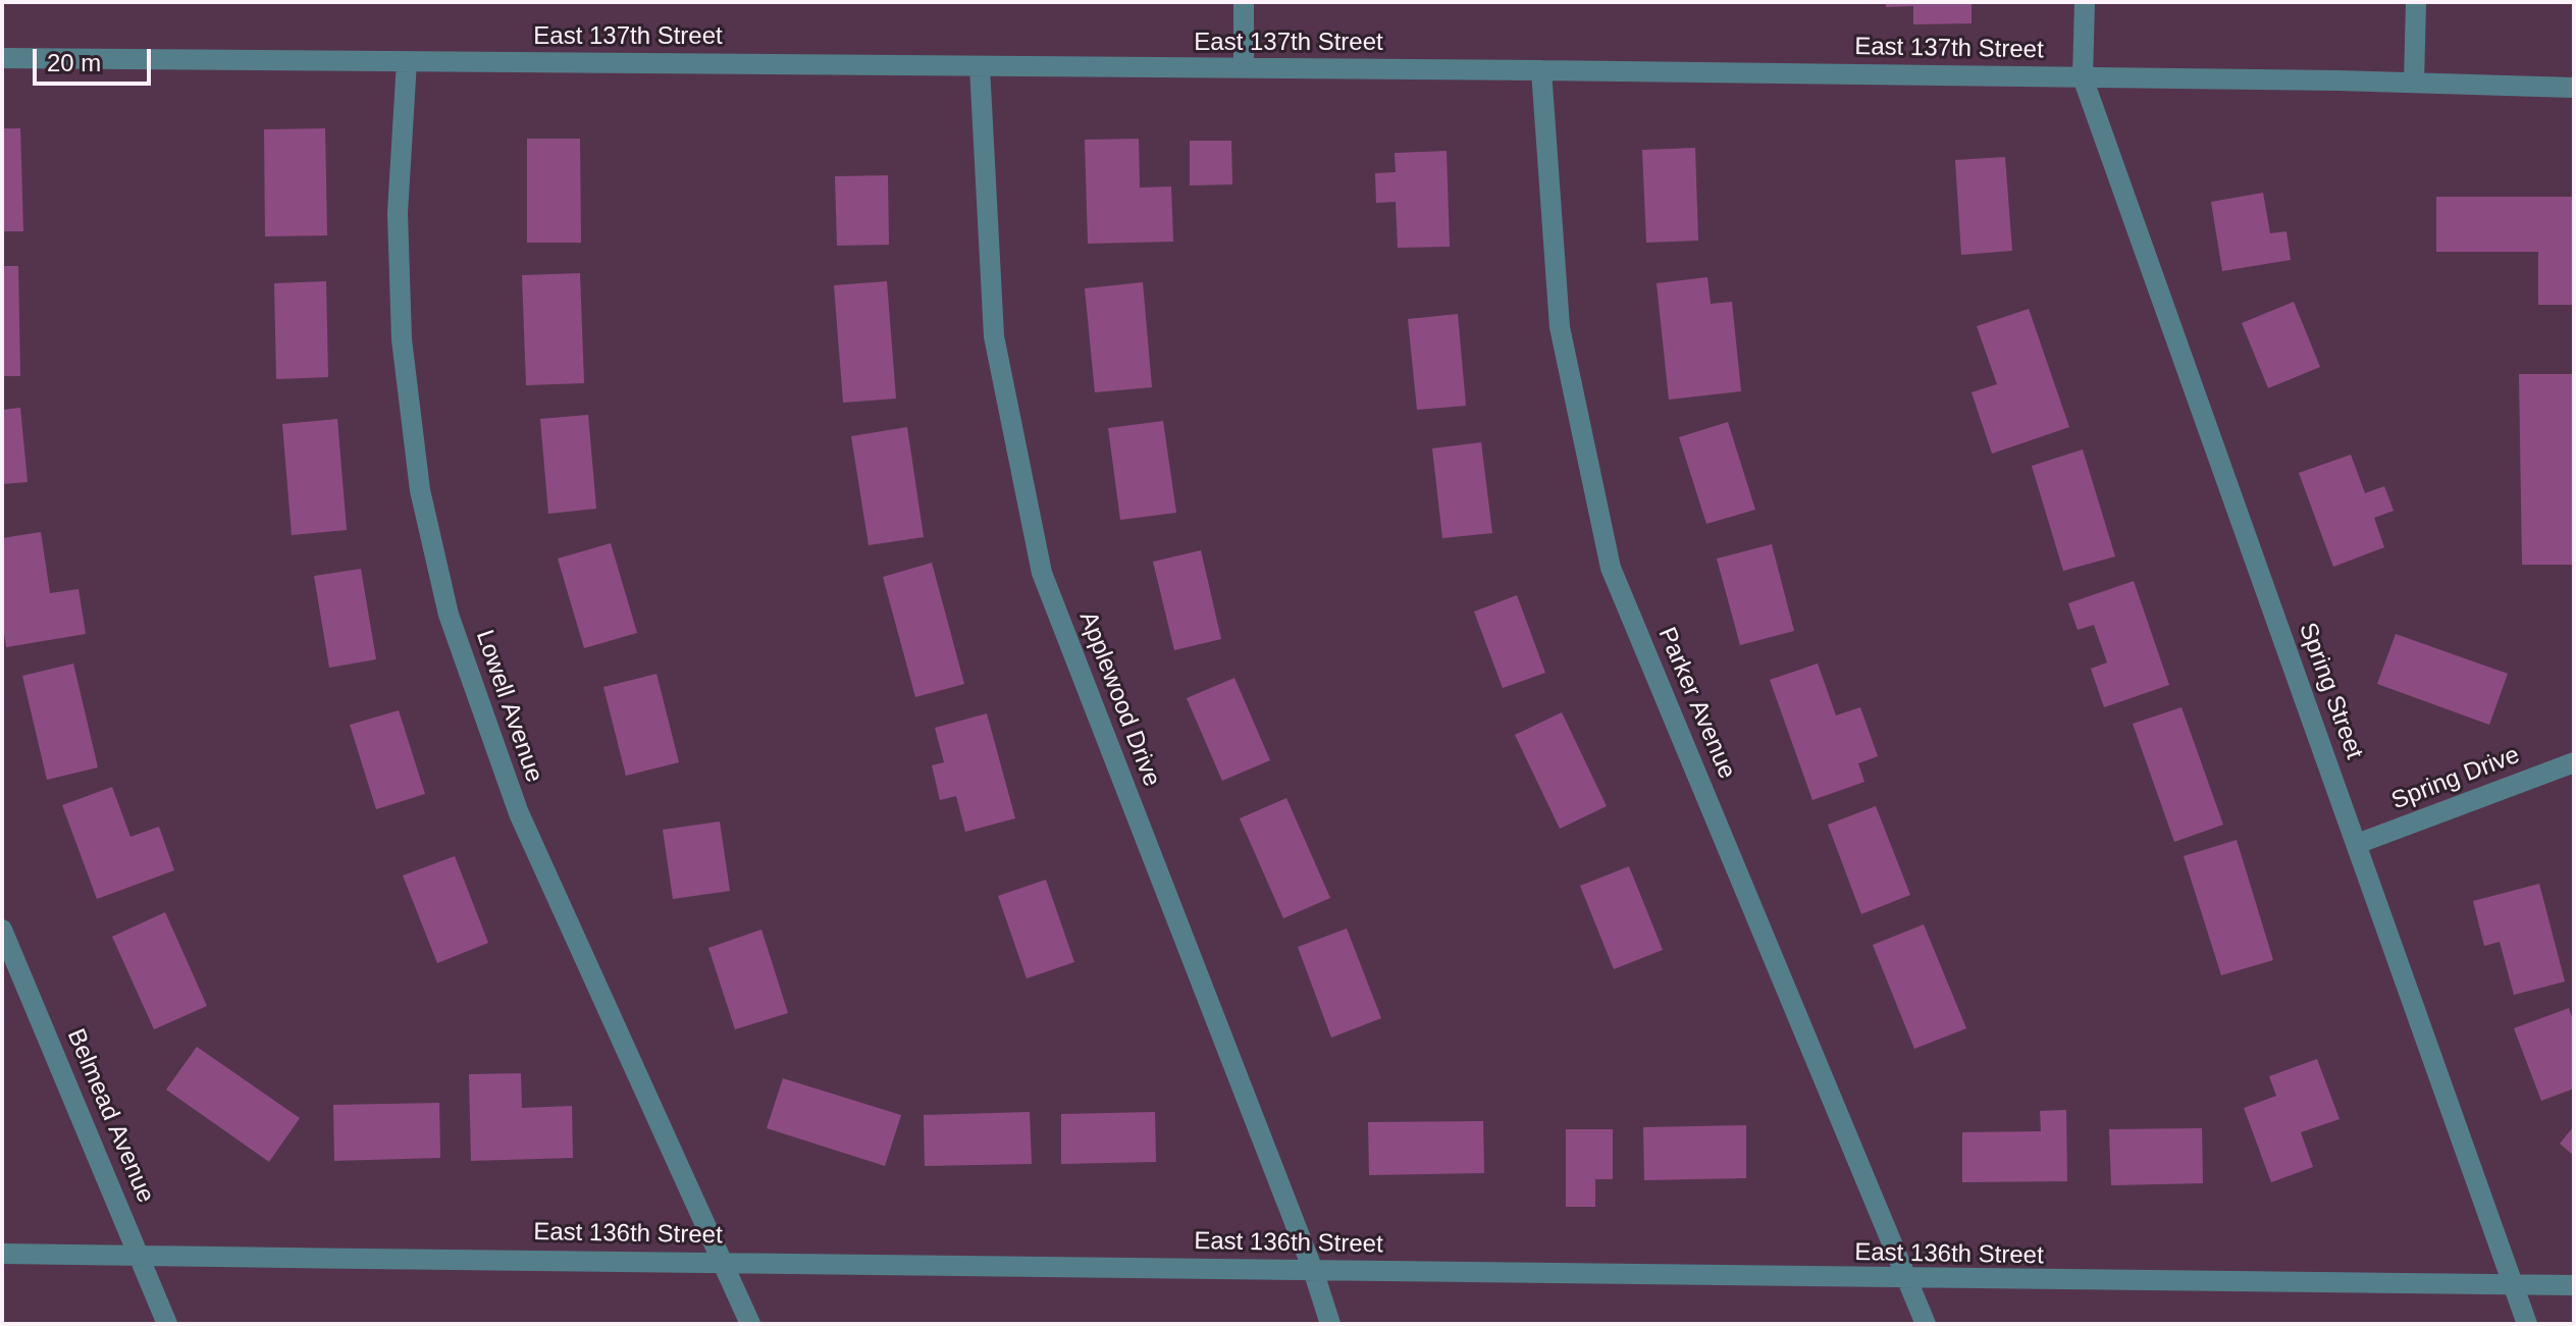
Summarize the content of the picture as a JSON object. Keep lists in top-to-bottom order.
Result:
{
  "streets": {
    "street": [
      "East 137th Street",
      "Spring Street",
      "Applewood Drive",
      "Parker Avenue",
      "Lowell Avenue",
      "Spring Drive",
      "Belmead Avenue",
      "East 136th Street"
    ]
  },
  "crossings": [
    ["East 137th Street", "Spring Street"],
    ["East 137th Street", "Applewood Drive"],
    ["East 137th Street", "Parker Avenue"],
    ["East 137th Street", "Lowell Avenue"],
    ["Spring Street", "Spring Drive"],
    ["Spring Street", "East 136th Street"],
    ["Applewood Drive", "East 136th Street"],
    ["Parker Avenue", "East 136th Street"],
    ["Lowell Avenue", "East 136th Street"],
    ["Belmead Avenue", "East 136th Street"]
  ],
  "scale_bar": "20 m"
}
